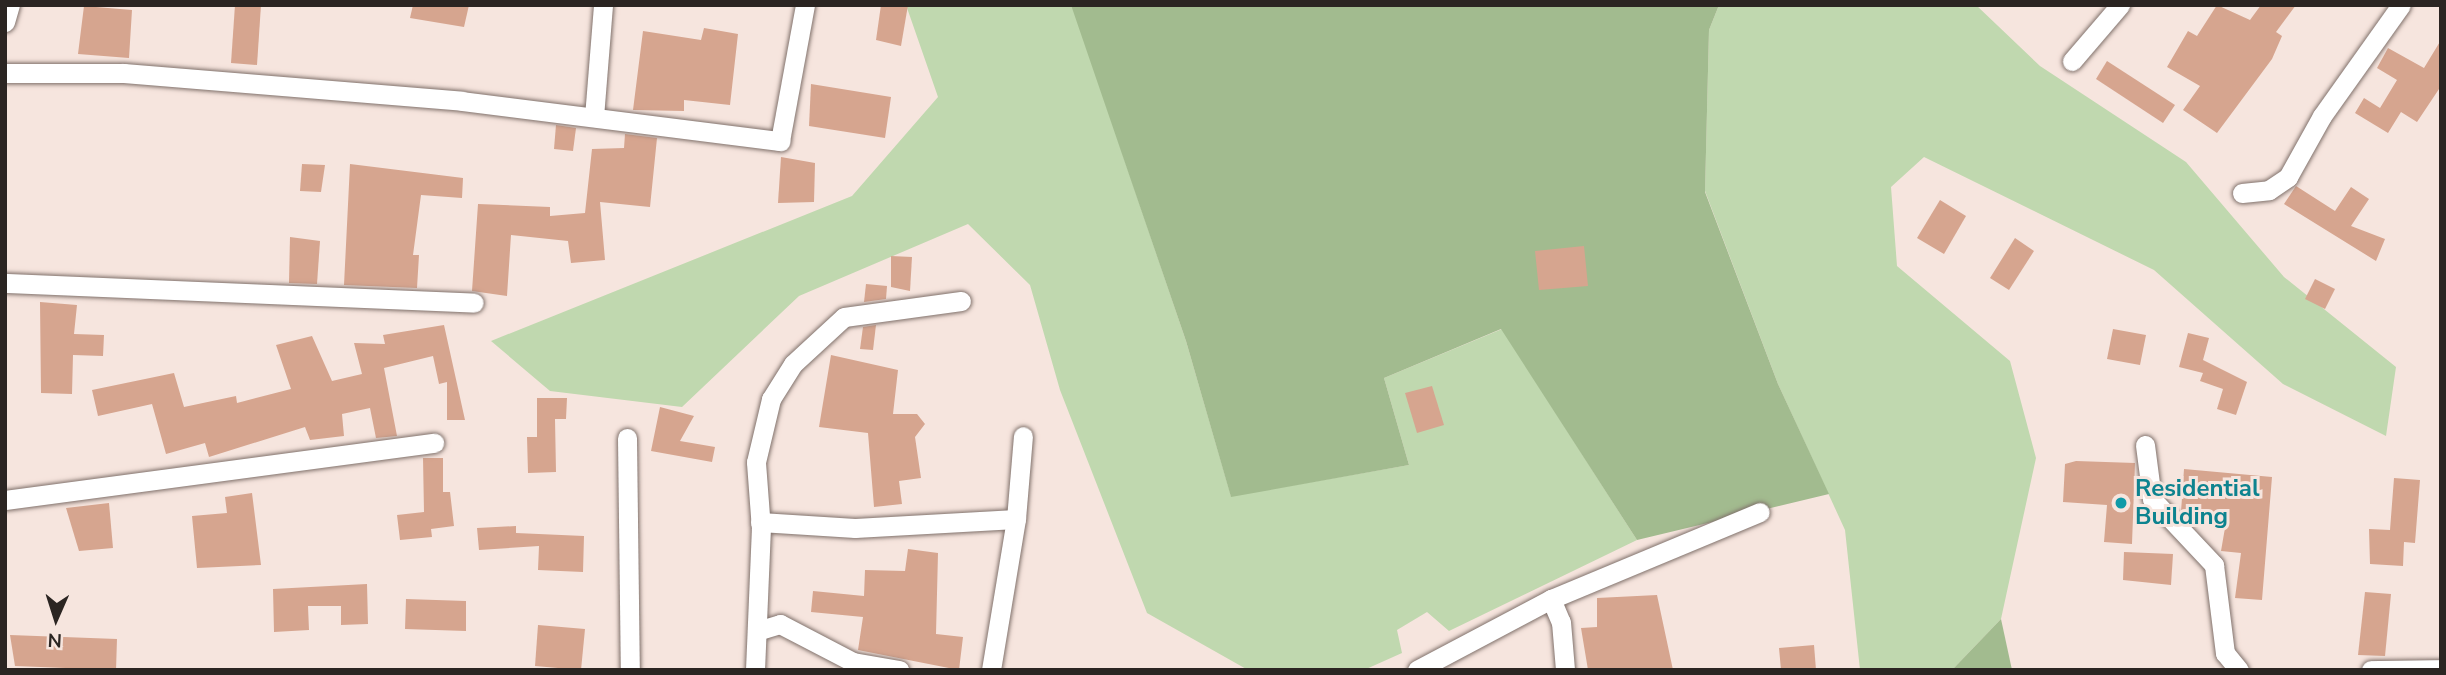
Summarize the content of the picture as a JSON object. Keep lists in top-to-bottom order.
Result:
{
  "places": ["Residential Building"],
  "north": "bottom"
}
